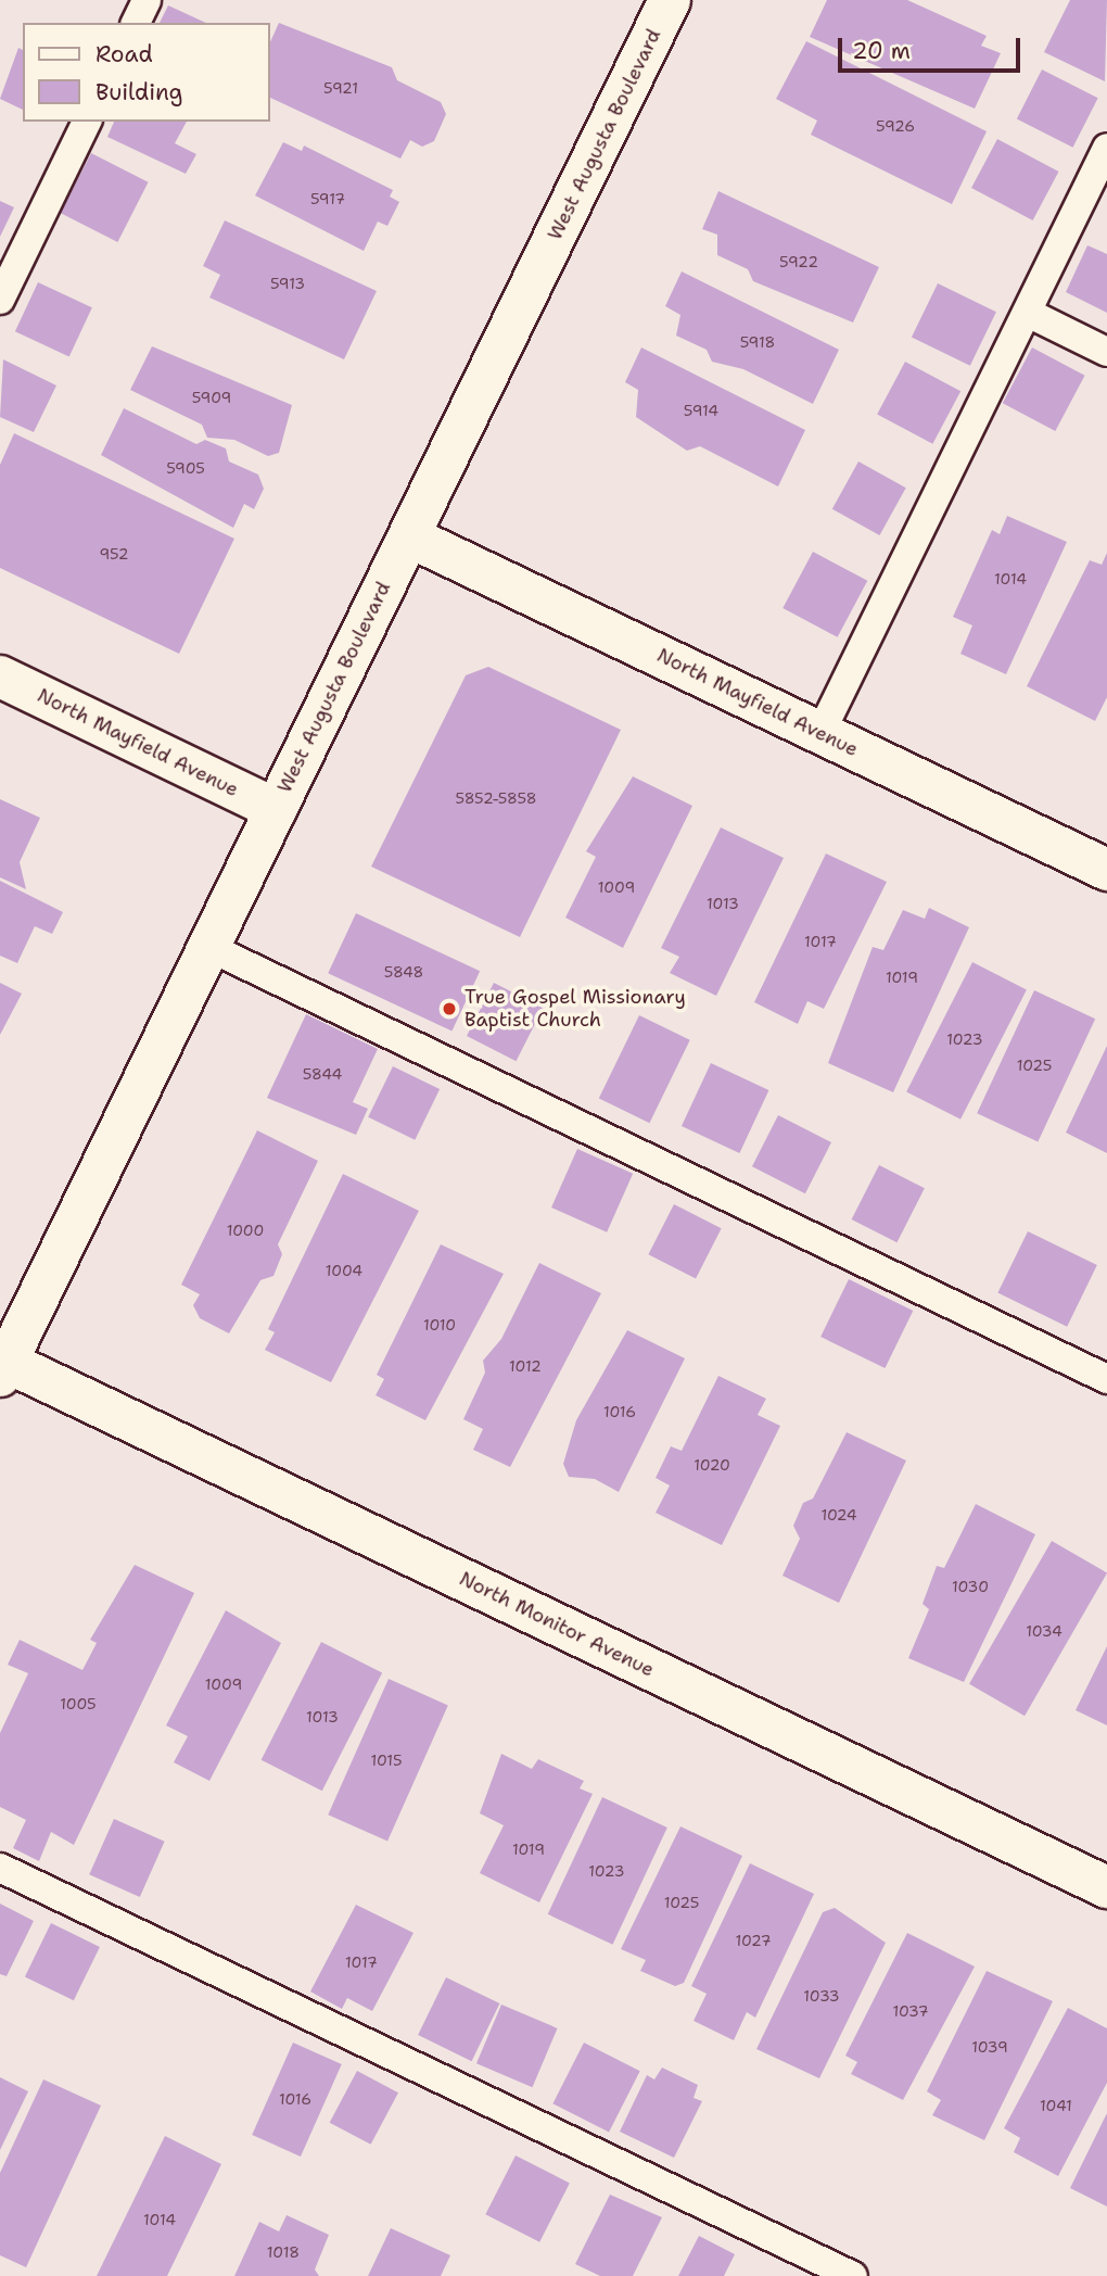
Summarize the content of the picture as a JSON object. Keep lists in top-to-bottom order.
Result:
{
  "streets": {
    "street": ["West Augusta Boulevard", "North Mayfield Avenue", "North Monitor Avenue"]
  },
  "crossings": [
    ["West Augusta Boulevard", "North Mayfield Avenue"],
    ["West Augusta Boulevard", "North Monitor Avenue"]
  ],
  "places": ["True Gospel Missionary Baptist Church"],
  "house_numbers": [
    "5921",
    "5926",
    "5917",
    "5922",
    "5913",
    "5918",
    "5909",
    "5914",
    "5905",
    "952",
    "1014",
    "5852-5858",
    "1009",
    "1013",
    "1017",
    "5848",
    "1019",
    "1023",
    "1025",
    "5844",
    "1000",
    "1004",
    "1010",
    "1012",
    "1016",
    "1020",
    "1024",
    "1030",
    "1034",
    "1009",
    "1005",
    "1013",
    "1015",
    "1019",
    "1023",
    "1025",
    "1027",
    "1017",
    "1033",
    "1037",
    "1039",
    "1016",
    "1041",
    "1014",
    "1018"
  ],
  "legend": ["Road", "Building"],
  "scale_bar": "20 m"
}
